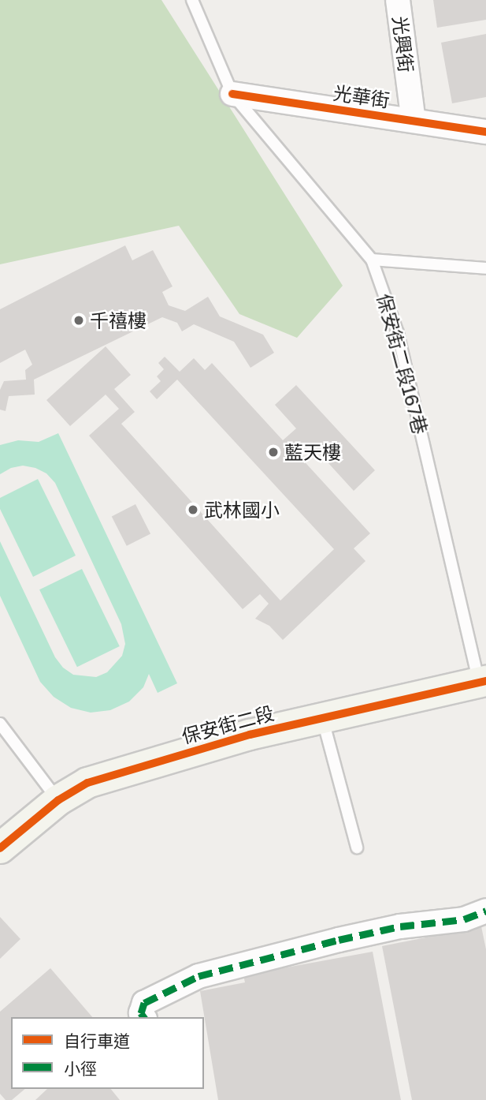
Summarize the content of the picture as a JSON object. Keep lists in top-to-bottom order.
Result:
{
  "streets": {
    "street": ["光興街", "光華街", "保安街二段"],
    "lane": ["保安街二段167巷"]
  },
  "crossings": [
    ["光興街", "光華街"],
    ["光華街", "保安街二段167巷"],
    ["保安街二段167巷", "保安街二段"]
  ],
  "places": ["千禧樓", "藍天樓", "武林國小"],
  "legend": ["自行車道", "小徑"]
}
